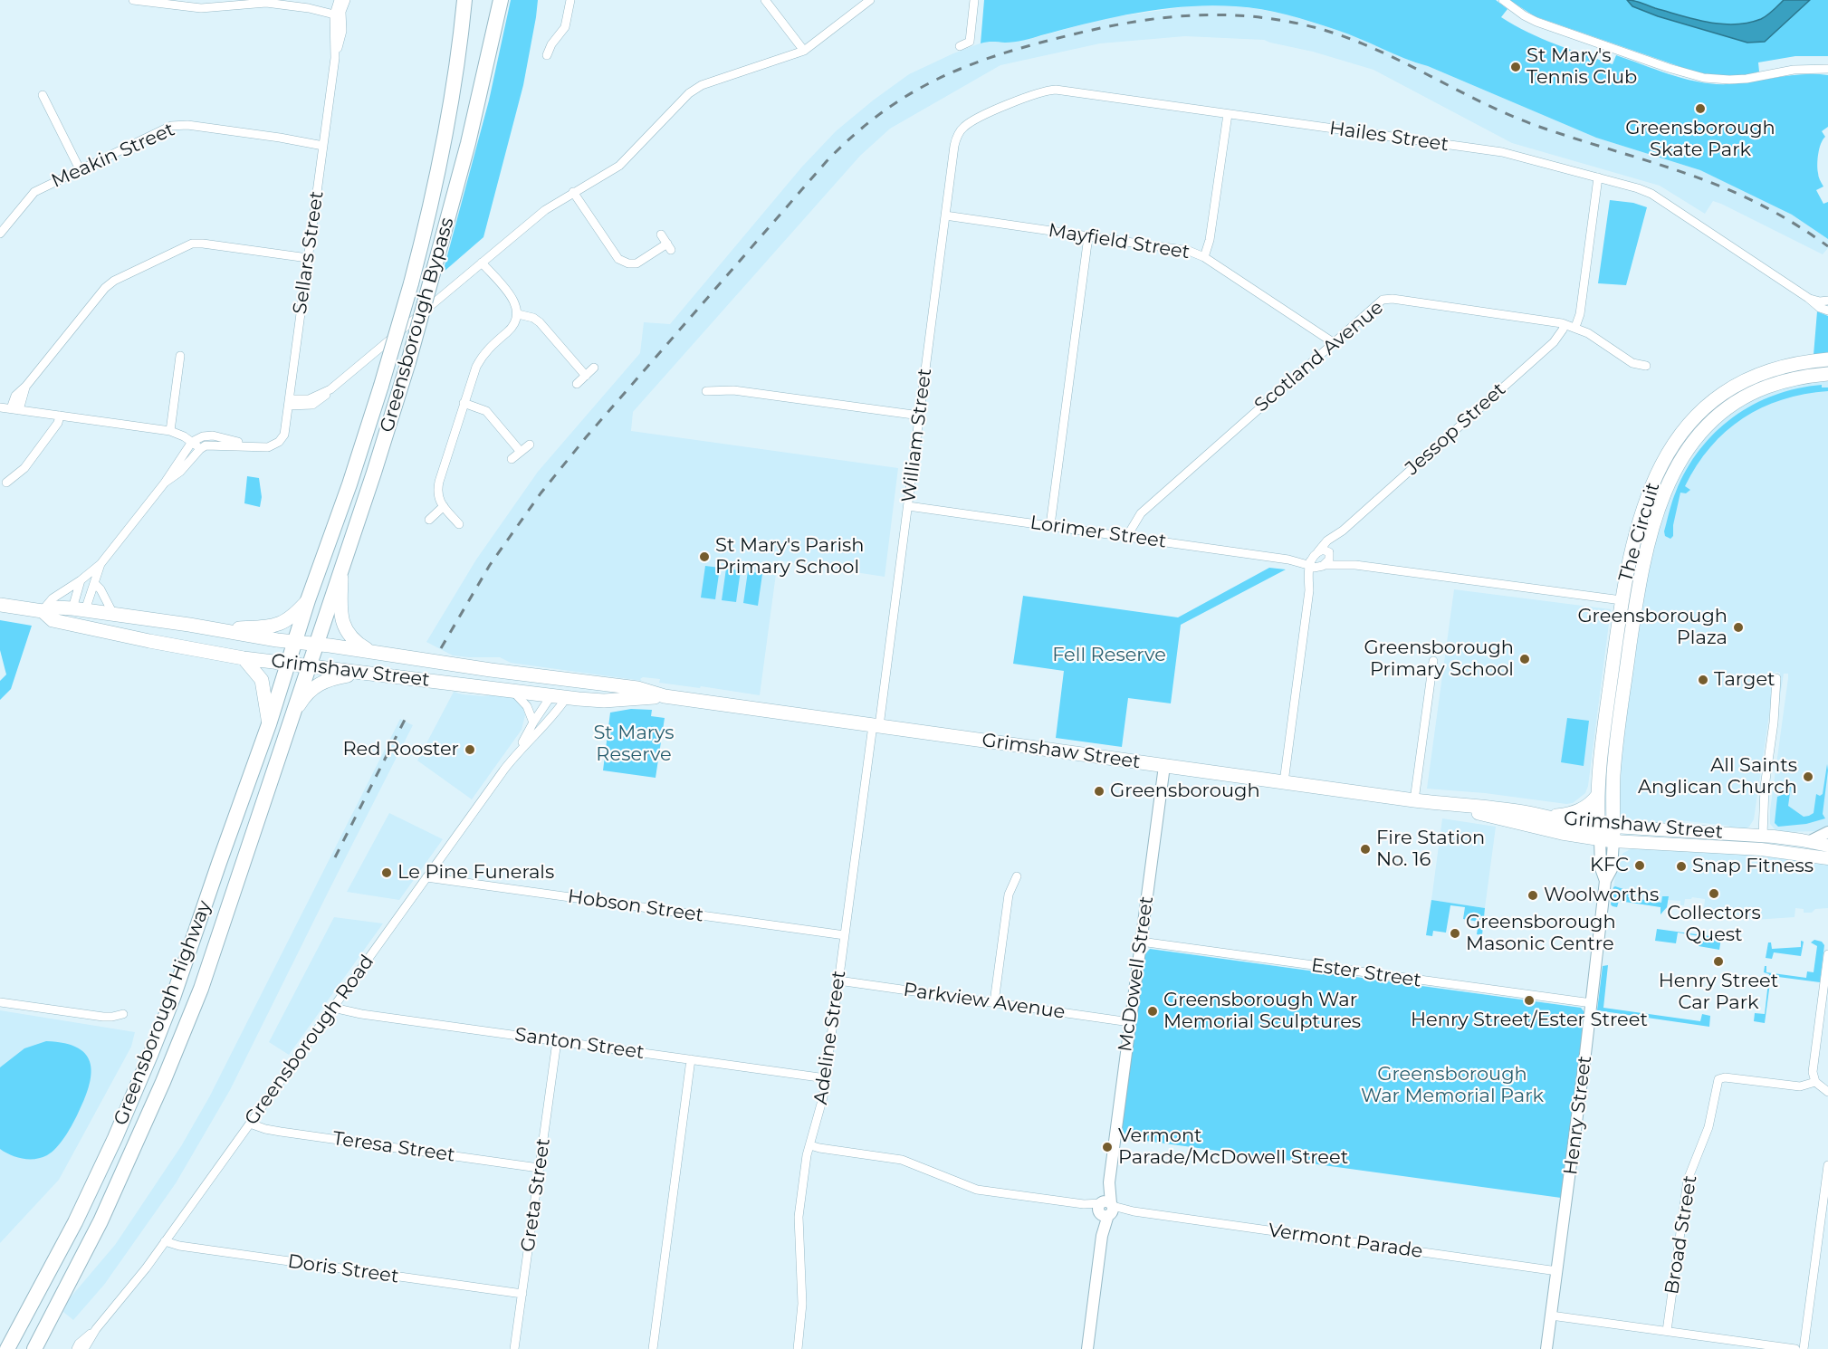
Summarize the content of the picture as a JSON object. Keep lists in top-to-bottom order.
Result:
{
  "streets": {
    "highway": ["Greensborough Bypass", "Greensborough Highway"],
    "main road": ["The Circuit", "Grimshaw Street", "Greensborough Road"],
    "street": [
      "Hailes Street",
      "Meakin Street",
      "Mayfield Street",
      "Sellars Street",
      "Scotland Avenue",
      "Jessop Street",
      "William Street",
      "Lorimer Street",
      "Hobson Street",
      "Ester Street",
      "McDowell Street",
      "Parkview Avenue",
      "Adeline Street",
      "Santon Street",
      "Henry Street",
      "Teresa Street",
      "Greta Street",
      "Broad Street",
      "Vermont Parade",
      "Doris Street"
    ]
  },
  "crossings": [
    ["Hailes Street", "William Street"],
    ["Meakin Street", "Sellars Street"],
    ["Mayfield Street", "Scotland Avenue"],
    ["Mayfield Street", "William Street"],
    ["Greensborough Bypass", "Grimshaw Street"],
    ["Greensborough Bypass", "Greensborough Highway"],
    ["Scotland Avenue", "Jessop Street"],
    ["Scotland Avenue", "Lorimer Street"],
    ["Jessop Street", "Lorimer Street"],
    ["Jessop Street", "Grimshaw Street"],
    ["William Street", "Lorimer Street"],
    ["William Street", "Grimshaw Street"],
    ["William Street", "Adeline Street"],
    ["Lorimer Street", "The Circuit"],
    ["The Circuit", "Grimshaw Street"],
    ["The Circuit", "Henry Street"],
    ["Grimshaw Street", "McDowell Street"],
    ["Grimshaw Street", "Greensborough Highway"],
    ["Grimshaw Street", "Adeline Street"],
    ["Grimshaw Street", "Greensborough Road"],
    ["Grimshaw Street", "Henry Street"],
    ["Hobson Street", "Adeline Street"],
    ["Hobson Street", "Greensborough Road"],
    ["Ester Street", "McDowell Street"],
    ["Ester Street", "Henry Street"],
    ["McDowell Street", "Parkview Avenue"],
    ["McDowell Street", "Vermont Parade"],
    ["Parkview Avenue", "Adeline Street"],
    ["Adeline Street", "Santon Street"],
    ["Adeline Street", "Vermont Parade"],
    ["Greensborough Road", "Santon Street"],
    ["Greensborough Road", "Teresa Street"],
    ["Greensborough Road", "Doris Street"],
    ["Santon Street", "Greta Street"],
    ["Henry Street", "Vermont Parade"],
    ["Teresa Street", "Greta Street"],
    ["Greta Street", "Doris Street"]
  ],
  "parks": ["Fell Reserve", "St Marys Reserve", "Greensborough War Memorial Park"],
  "places": [
    "St Mary's Tennis Club",
    "Greensborough Skate Park",
    "St Mary's Parish Primary School",
    "Greensborough Plaza",
    "Greensborough Primary School",
    "Target",
    "Red Rooster",
    "All Saints Anglican Church",
    "Greensborough",
    "Fire Station No. 16",
    "KFC",
    "Snap Fitness",
    "Le Pine Funerals",
    "Collectors Quest",
    "Woolworths",
    "Greensborough Masonic Centre",
    "Henry Street Car Park",
    "Henry Street/Ester Street",
    "Greensborough War Memorial Sculptures",
    "Vermont Parade/McDowell Street"
  ]
}
